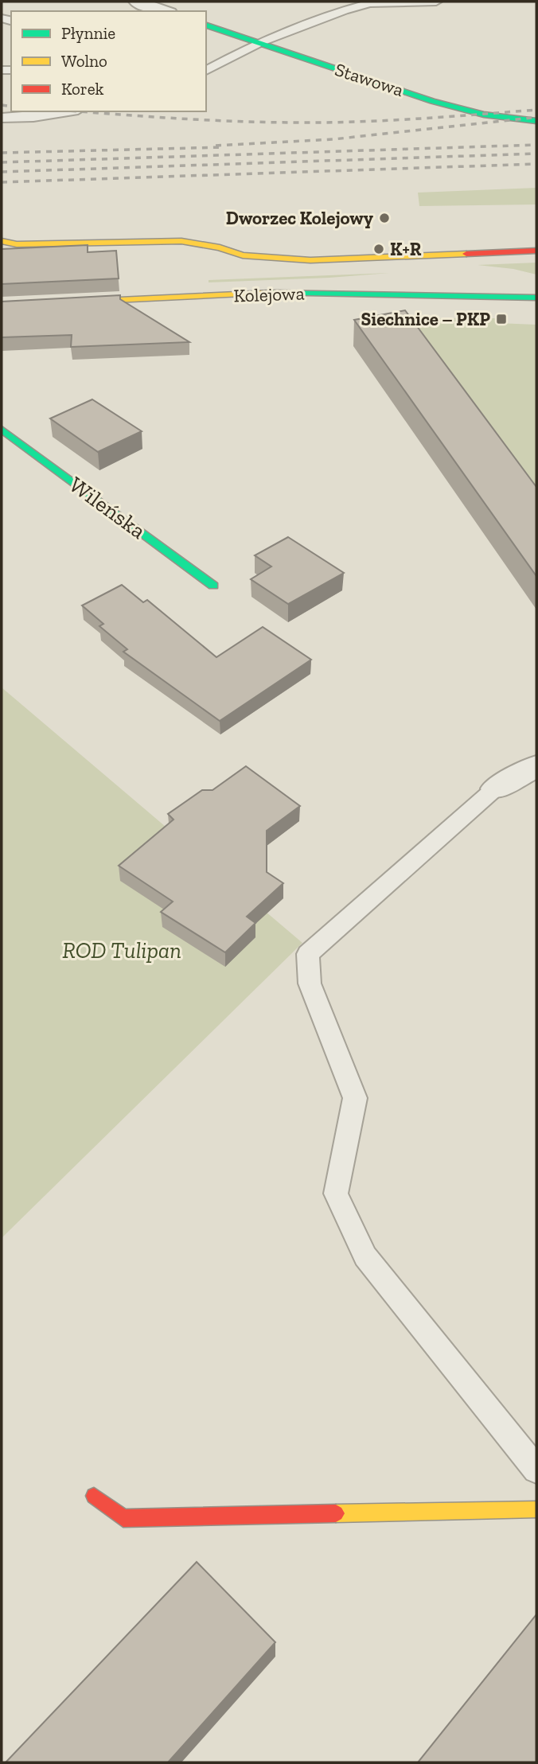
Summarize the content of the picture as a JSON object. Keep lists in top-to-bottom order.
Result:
{
  "streets": {
    "street": ["Stawowa", "Kolejowa", "Wileńska"]
  },
  "parks": ["ROD Tulipan"],
  "places": {
    "other": ["Dworzec Kolejowy", "K+R"],
    "transit": ["Siechnice – PKP"]
  },
  "legend": ["Płynnie", "Wolno", "Korek"]
}
